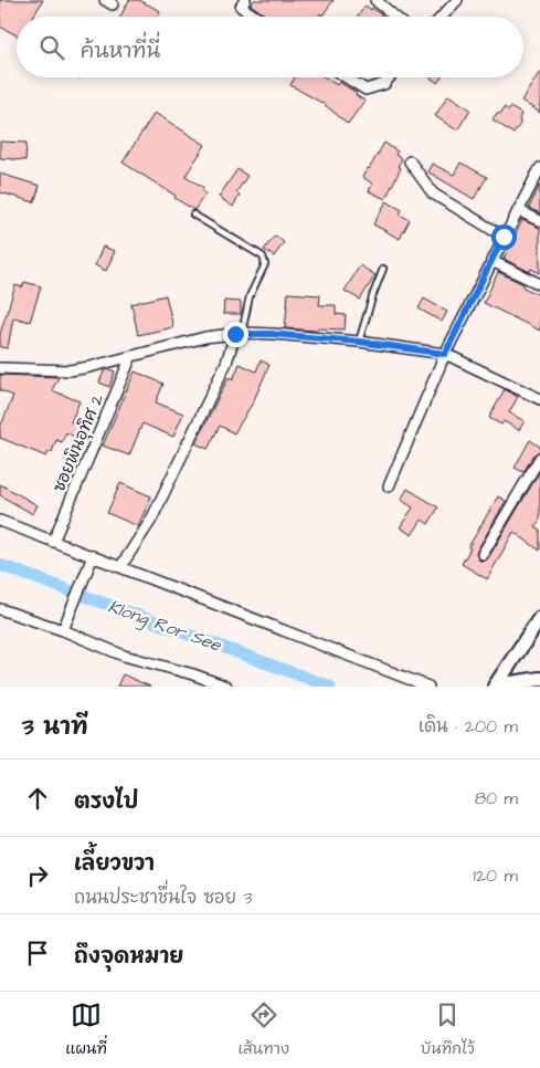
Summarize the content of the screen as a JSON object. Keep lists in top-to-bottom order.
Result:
{
  "streets": {
    "street": ["ซอยพินอุทิศ 2"]
  },
  "water": ["Klong Ror See"],
  "page": {
    "search": "ค้นหาที่นี่",
    "heading": ["3 นาที", "เดิน · 200 m"],
    "list": [
      ["ตรงไป", "80 m"],
      ["เลี้ยวขวา", "ถนนประชาชื่นใจ ซอย 3", "120 m"],
      "ถึงจุดหมาย"
    ],
    "nav": ["แผนที่", "เส้นทาง", "บันทึกไว้"]
  }
}
